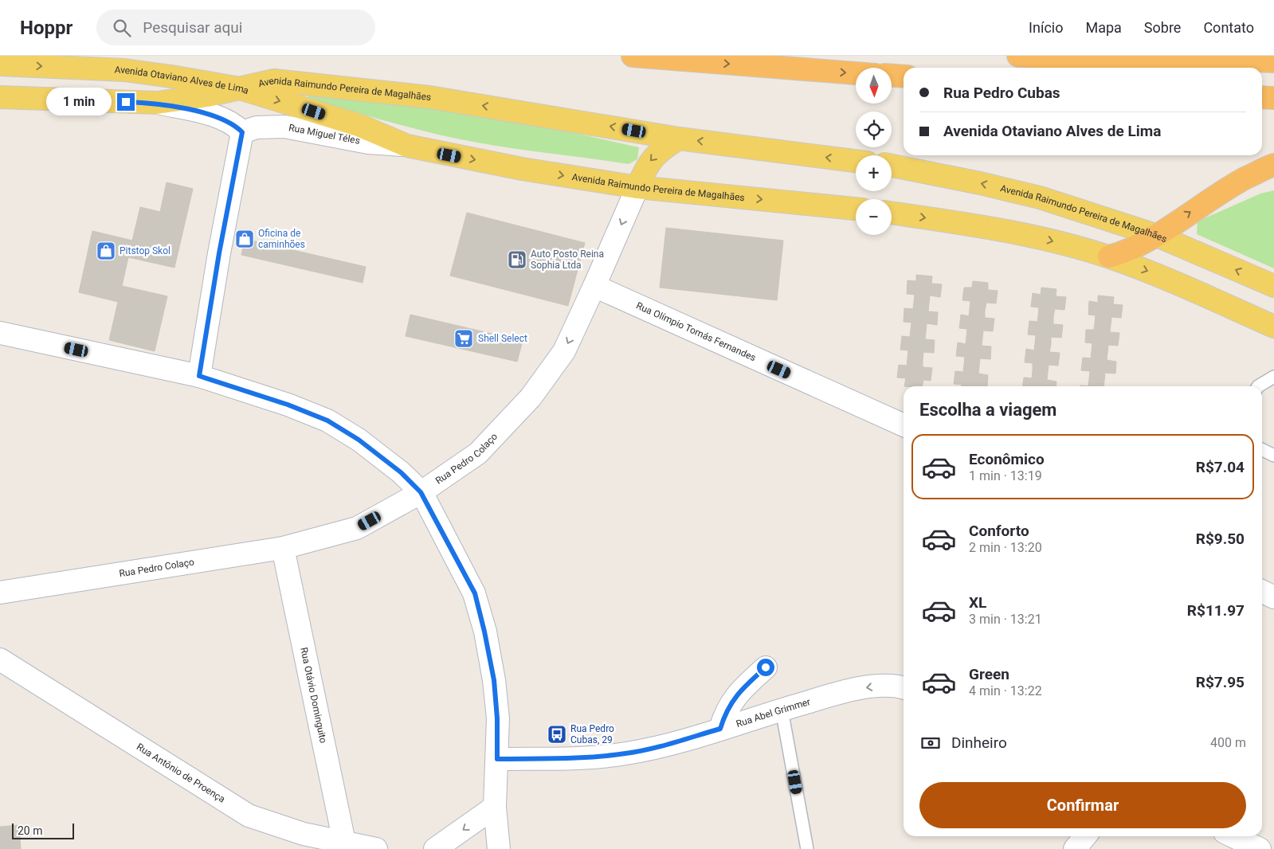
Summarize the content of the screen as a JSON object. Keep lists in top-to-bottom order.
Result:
{
  "streets": {
    "main road": ["Avenida Otaviano Alves de Lima", "Avenida Raimundo Pereira de Magalhães"],
    "street": [
      "Rua Miguel Téles",
      "Rua Olímpio Tomás Fernandes",
      "Rua Pedro Colaço",
      "Rua Otávio Dominguito",
      "Rua Abel Grimmer",
      "Rua Antônio de Proença"
    ]
  },
  "crossings": [
    ["Avenida Otaviano Alves de Lima", "Avenida Raimundo Pereira de Magalhães"],
    ["Avenida Raimundo Pereira de Magalhães", "Rua Miguel Téles"],
    ["Avenida Raimundo Pereira de Magalhães", "Rua Pedro Colaço"],
    ["Rua Olímpio Tomás Fernandes", "Rua Pedro Colaço"],
    ["Rua Pedro Colaço", "Rua Otávio Dominguito"],
    ["Rua Otávio Dominguito", "Rua Antônio de Proença"]
  ],
  "one_way": ["Rua Pedro Colaço"],
  "places": {
    "shop": ["Oficina de caminhões", "Pitstop Skol"],
    "fuel station": ["Auto Posto Reina Sophia Ltda"],
    "supermarket": ["Shell Select"],
    "bus stop": ["Rua Pedro Cubas, 29"]
  },
  "scale_bar": "20 m",
  "north": "bottom",
  "page": {
    "header": "Hoppr",
    "search": "Pesquisar aqui",
    "nav": [
      "Início",
      "Mapa",
      "Sobre",
      "Contato"
    ],
    "map_buttons": ["+", "−"],
    "banner": ["Rua Pedro Cubas", "Avenida Otaviano Alves de Lima"],
    "bubble": "1 min",
    "heading": "Escolha a viagem",
    "list": [
      {
        "name": "Econômico",
        "note": "1 min · 13:19",
        "value": "R$7.04"
      },
      {
        "name": "Conforto",
        "note": "2 min · 13:20",
        "value": "R$9.50"
      },
      {
        "name": "XL",
        "note": "3 min · 13:21",
        "value": "R$11.97"
      },
      {
        "name": "Green",
        "note": "4 min · 13:22",
        "value": "R$7.95"
      }
    ],
    "pay": ["Dinheiro", "400 m"],
    "buttons": "Confirmar",
    "scale": "20 m"
  }
}
